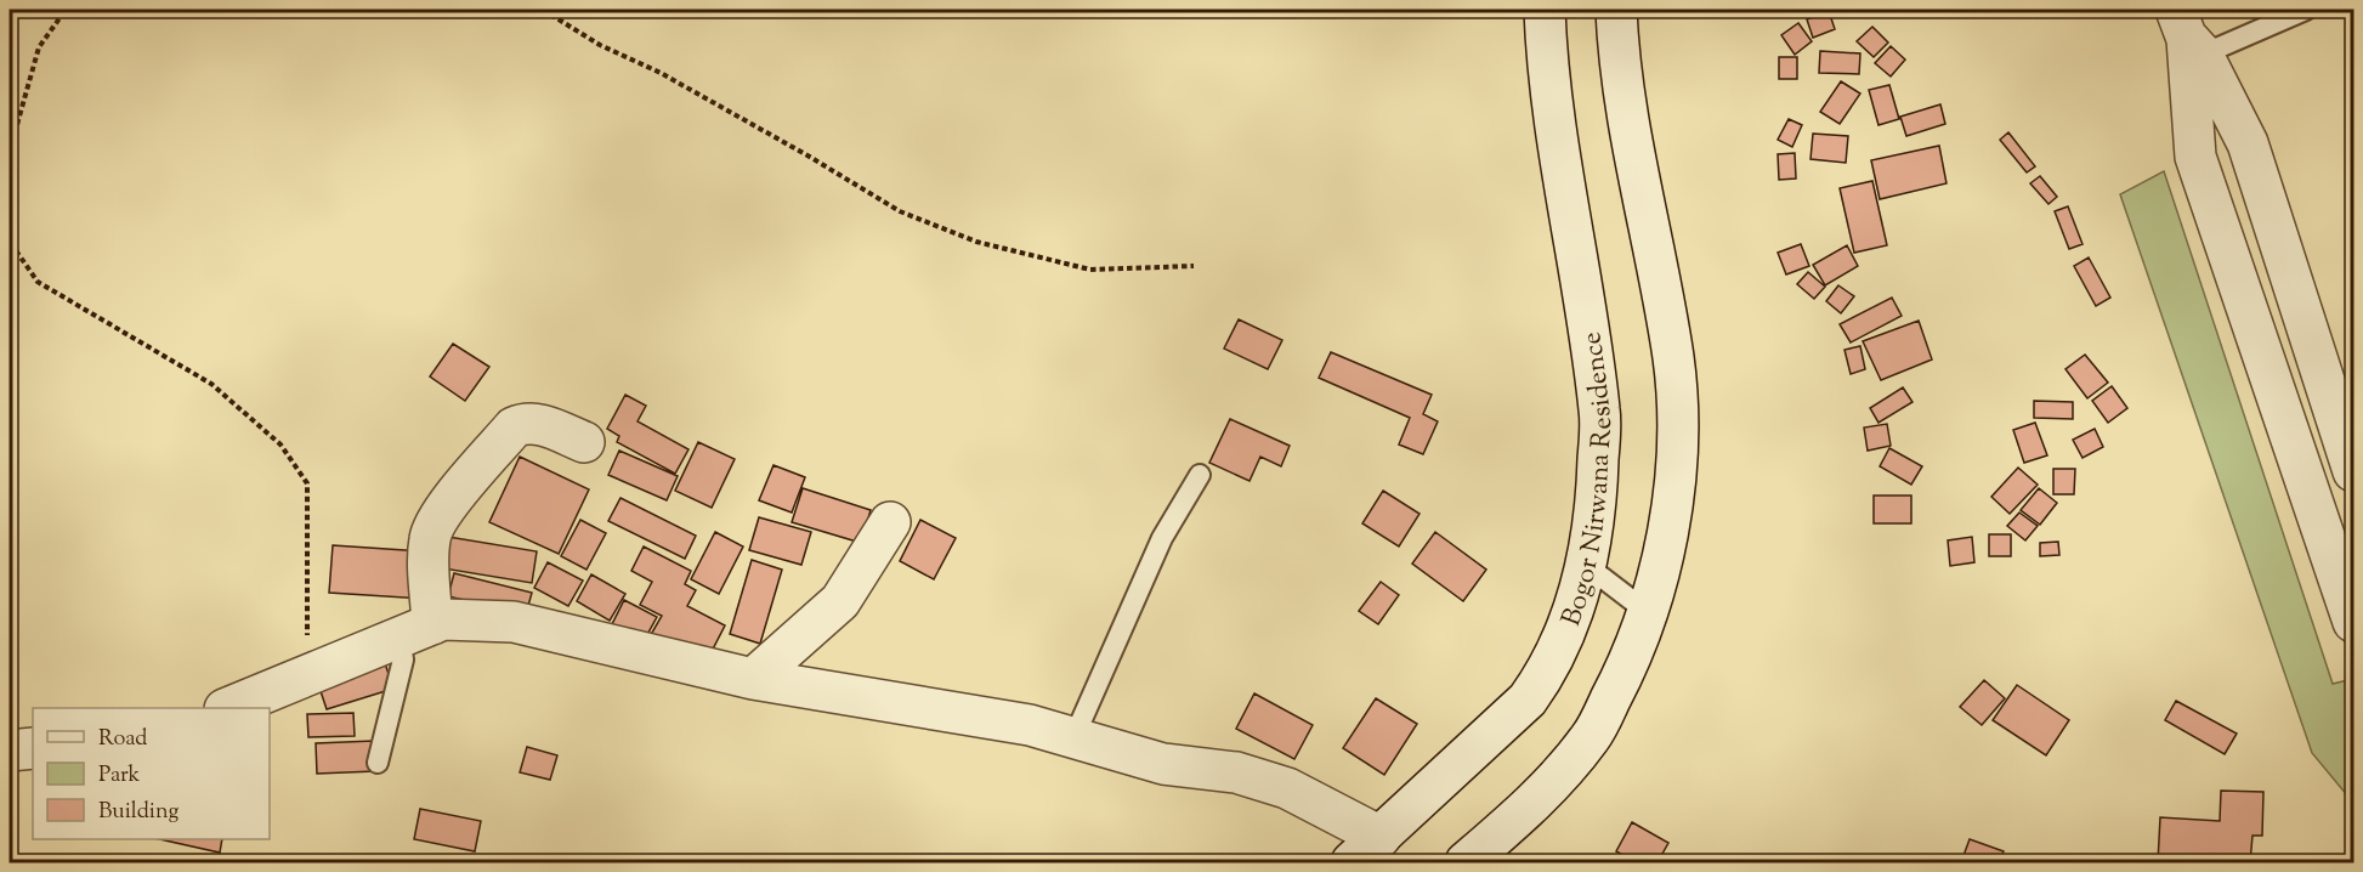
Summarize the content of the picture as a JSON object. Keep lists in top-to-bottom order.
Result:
{
  "streets": {
    "street": ["Bogor Nirwana Residence"]
  },
  "legend": ["Road", "Park", "Building"]
}
